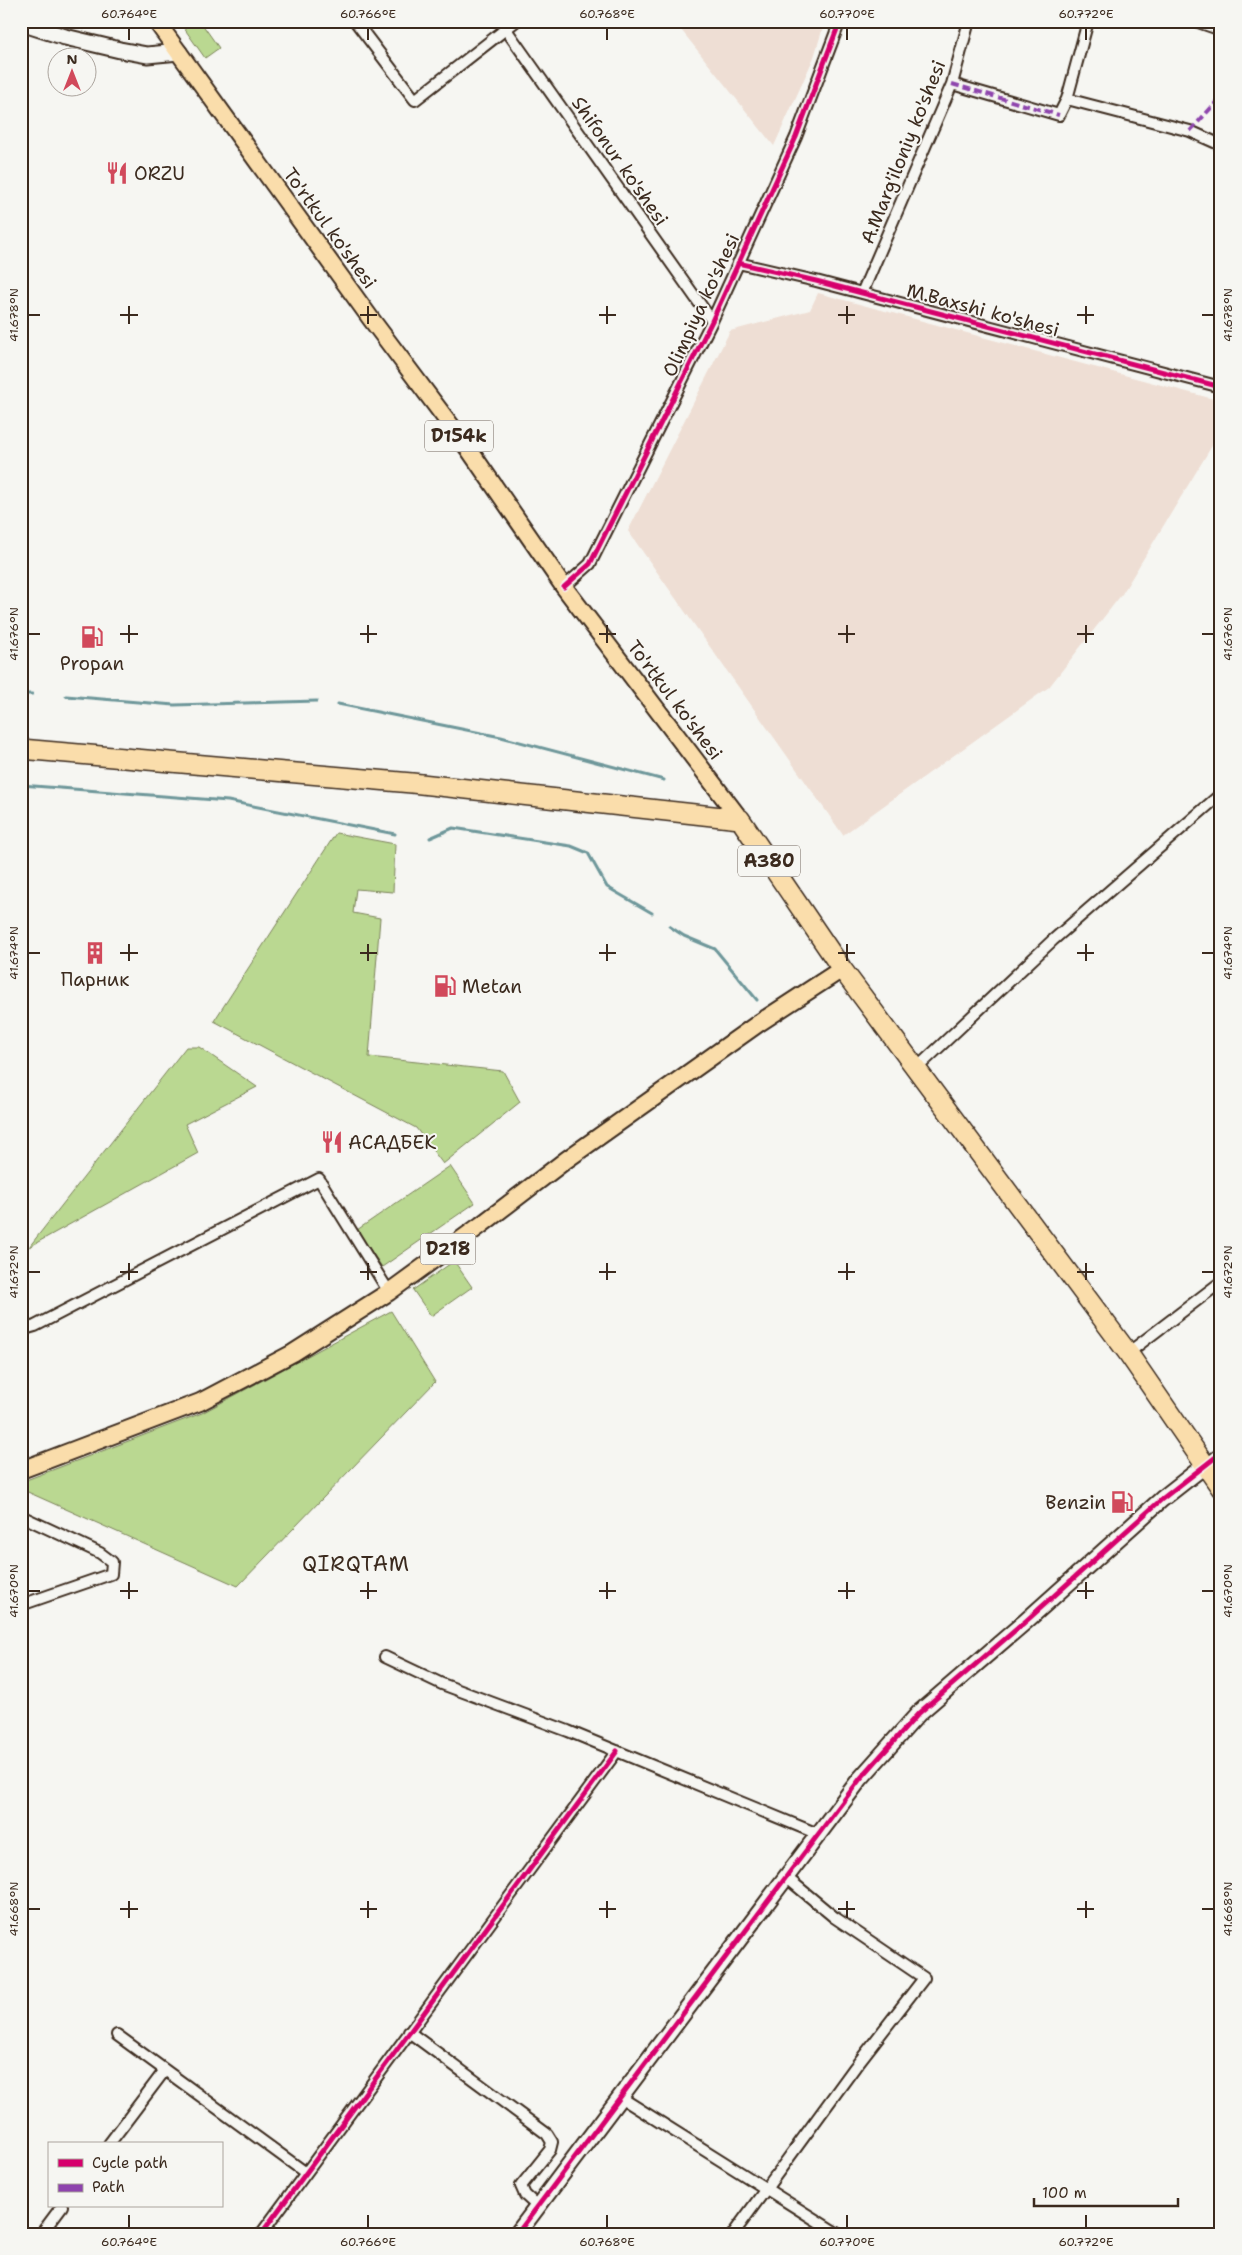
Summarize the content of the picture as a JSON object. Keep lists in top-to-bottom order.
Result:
{
  "streets": {
    "highway": ["A380"],
    "main road": ["To'rtkul ko'shesi", "D154k", "D218"],
    "street": [
      "A.Marg'iloniy ko'shesi",
      "Shifonur ko'shesi",
      "Olimpiya ko'shesi",
      "M.Baxshi ko'shesi"
    ]
  },
  "crossings": [
    ["A.Marg'iloniy ko'shesi", "M.Baxshi ko'shesi"],
    ["Shifonur ko'shesi", "Olimpiya ko'shesi"],
    ["To'rtkul ko'shesi", "Olimpiya ko'shesi"],
    ["To'rtkul ko'shesi", "A380"],
    ["Olimpiya ko'shesi", "M.Baxshi ko'shesi"],
    ["A380", "D218"]
  ],
  "districts": ["QIRQTAM"],
  "places": {
    "restaurant": ["ORZU", "АСАДБЕК"],
    "fuel station": ["Propan", "Metan", "Benzin"],
    "building": ["Парник"]
  },
  "legend": ["Cycle path", "Path"],
  "scale_bar": "100 m",
  "north": "top",
  "coordinates": [
    "60.764°E",
    "60.766°E",
    "60.768°E",
    "60.770°E",
    "60.772°E",
    "41.678°N",
    "41.676°N",
    "41.674°N",
    "41.672°N",
    "41.670°N",
    "41.668°N"
  ]
}
